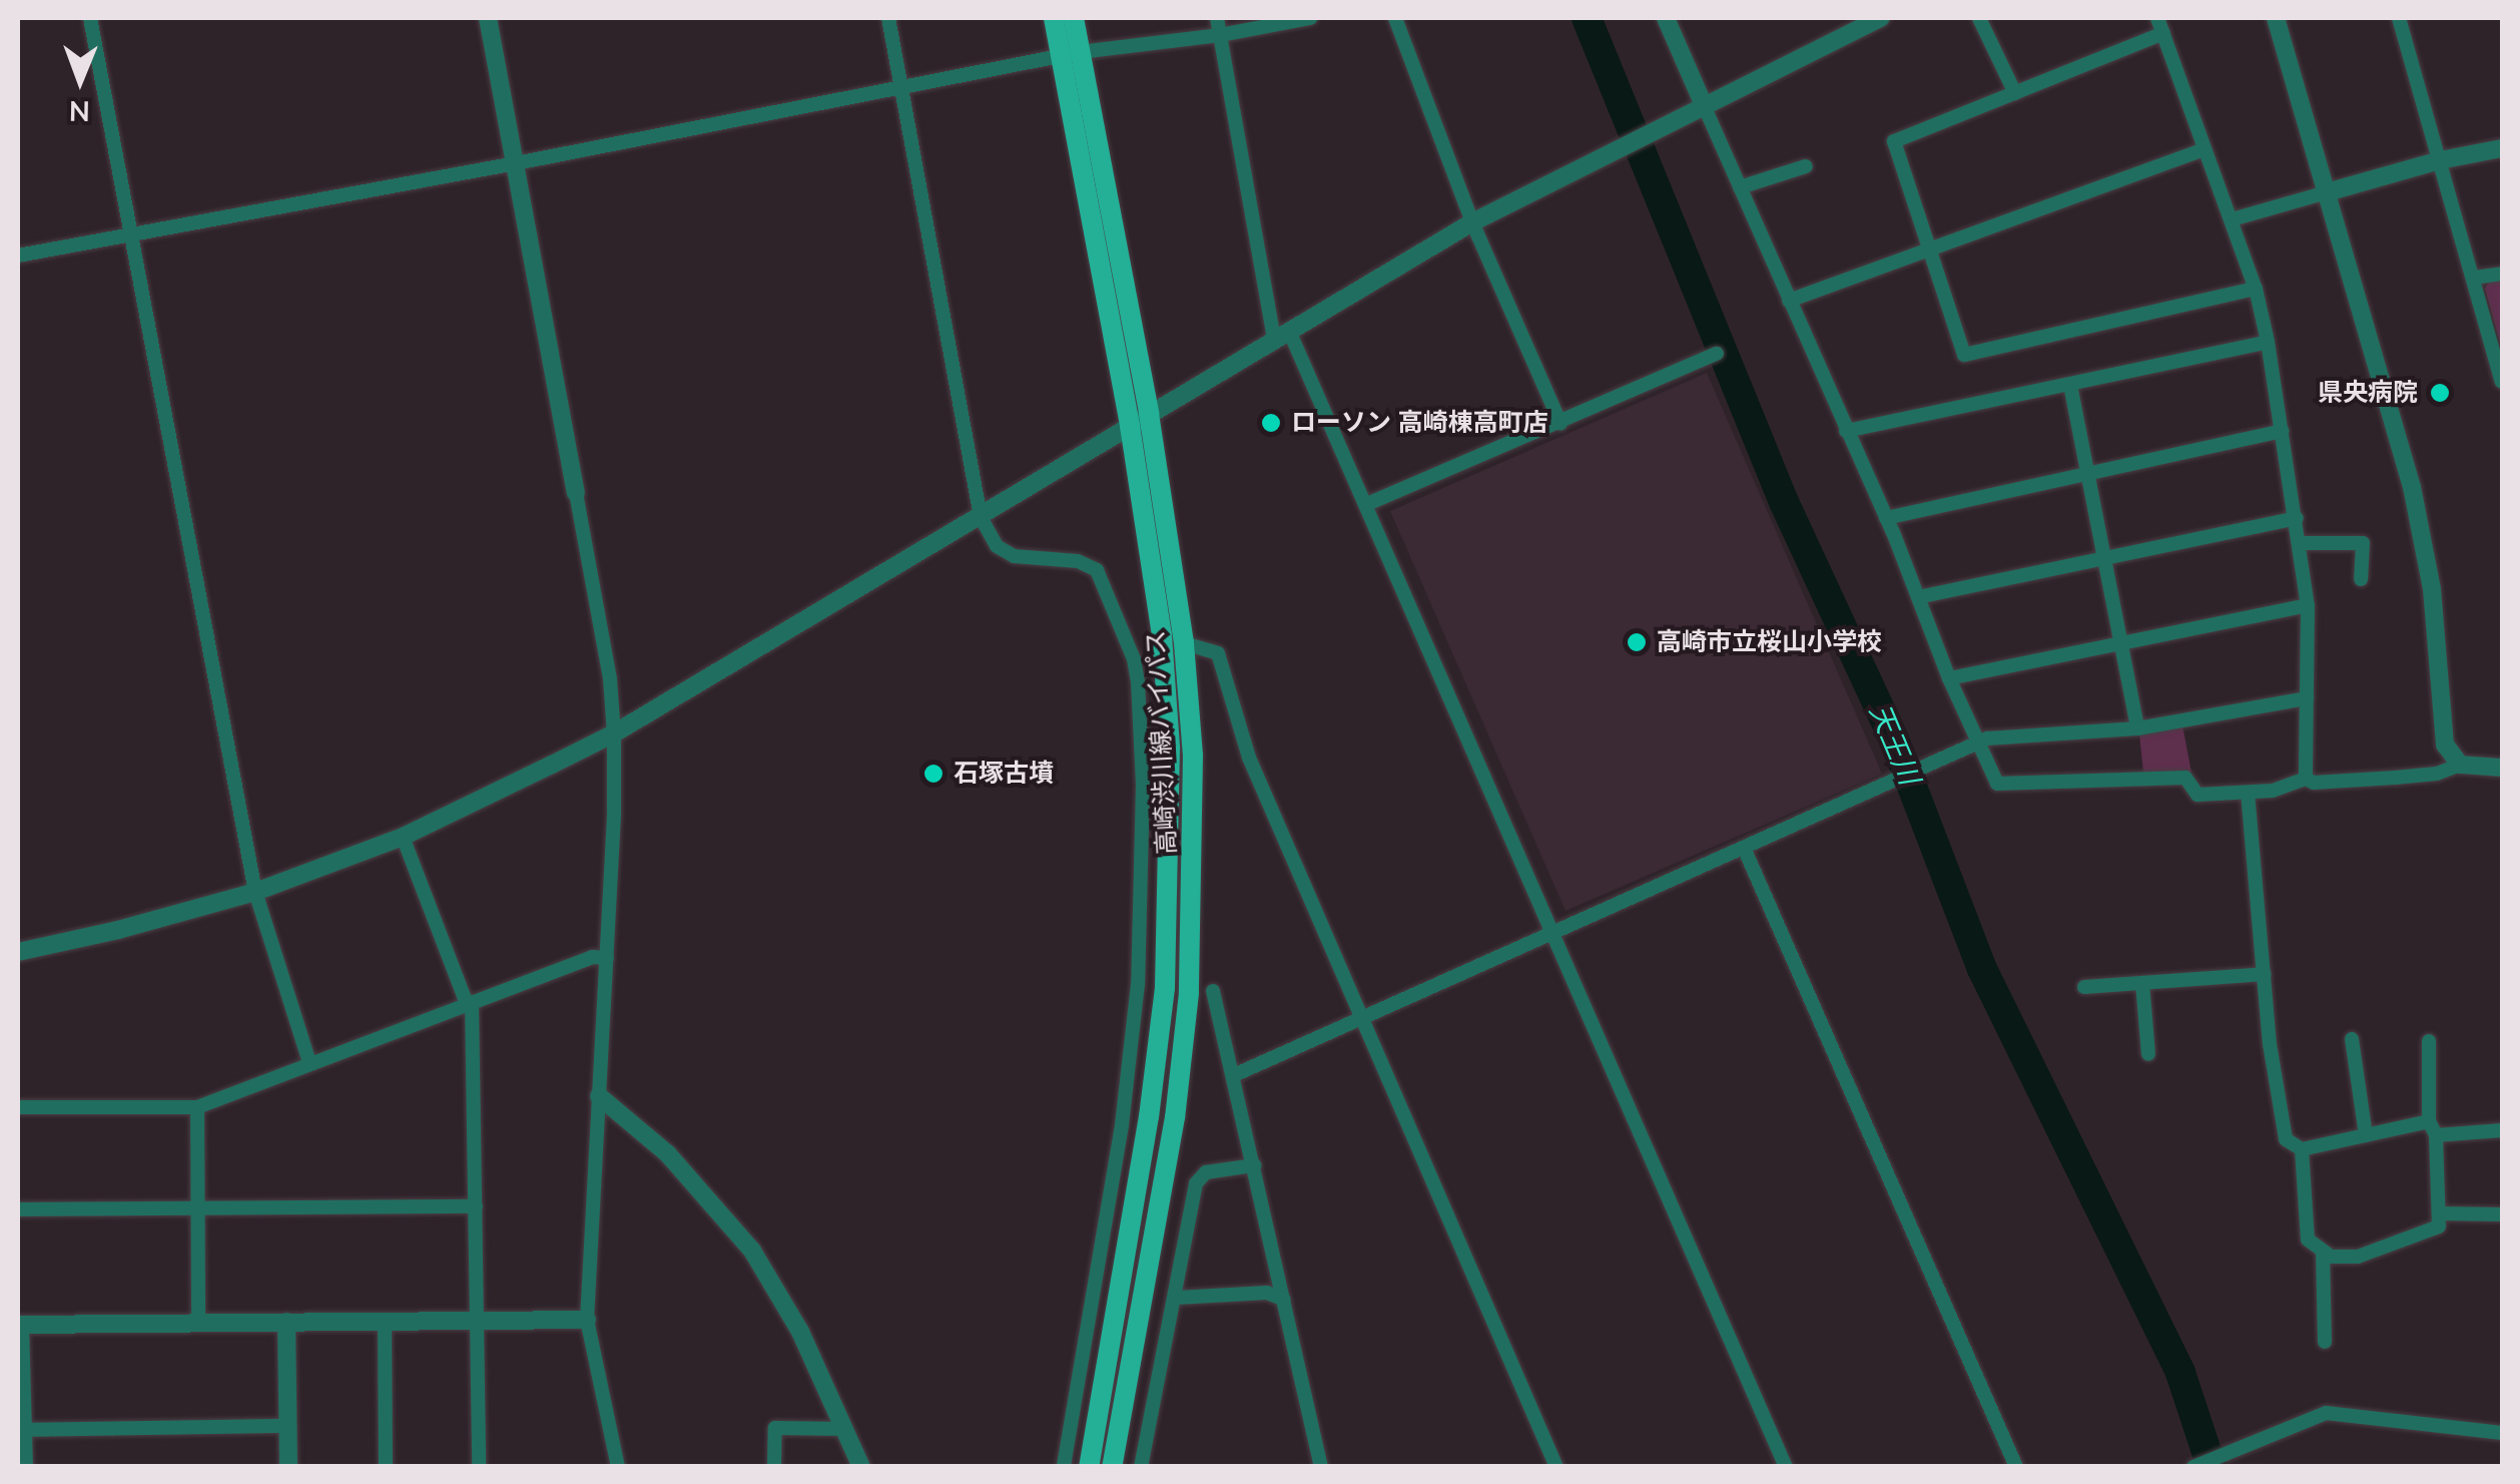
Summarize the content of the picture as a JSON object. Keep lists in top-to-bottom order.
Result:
{
  "streets": {
    "main road": ["高崎渋川線バイパス"]
  },
  "water": ["天王川"],
  "places": [
    "県央病院",
    "ローソン 高崎棟高町店",
    "高崎市立桜山小学校",
    "石塚古墳"
  ],
  "north": "bottom"
}
